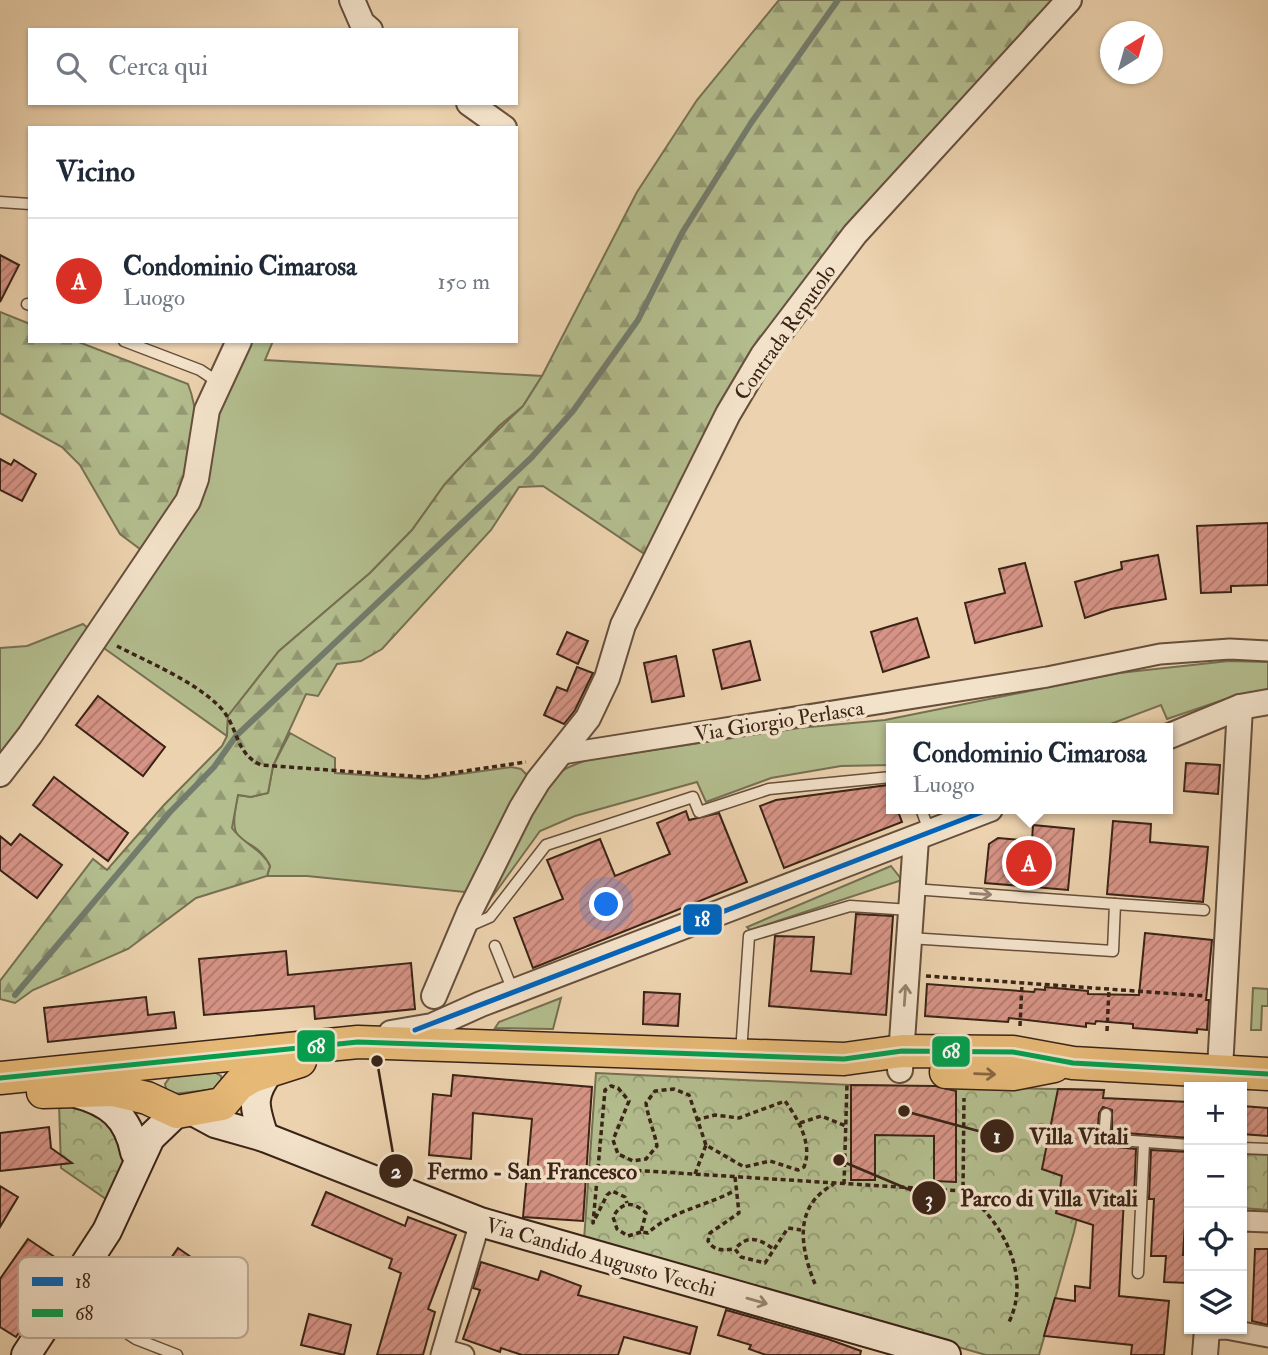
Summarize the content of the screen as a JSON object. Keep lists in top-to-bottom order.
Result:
{
  "streets": {
    "main road": ["Via Candido Augusto Vecchi"],
    "street": ["Contrada Reputolo", "Via Giorgio Perlasca"]
  },
  "crossings": [
    ["Contrada Reputolo", "Via Giorgio Perlasca"]
  ],
  "places": ["Fermo - San Francesco", "Villa Vitali", "Parco di Villa Vitali"],
  "lines": ["transit line 18", "transit line 68"],
  "legend": ["18", "68"],
  "north": "top right",
  "page": {
    "search": "Cerca qui",
    "heading": "Vicino",
    "list": [
      {
        "mark": "A",
        "name": "Condominio Cimarosa",
        "note": "Luogo",
        "value": "150 m"
      }
    ],
    "popup": ["Condominio Cimarosa", "Luogo"],
    "pins": "A",
    "map_buttons": ["+", "−"]
  }
}
